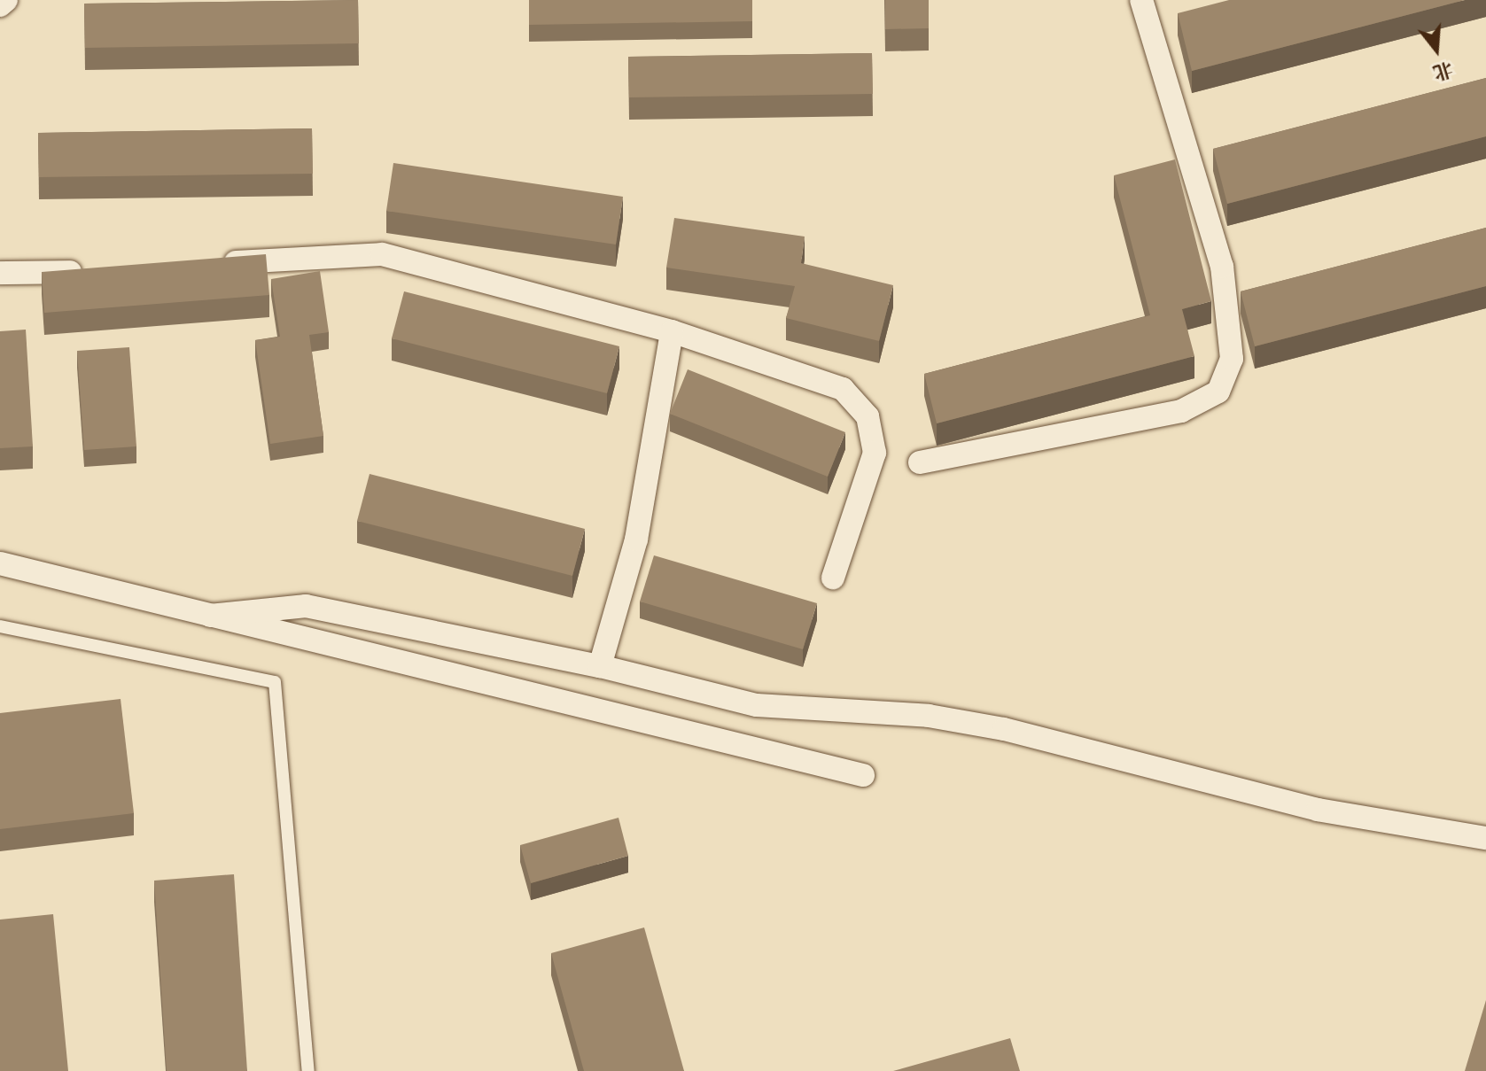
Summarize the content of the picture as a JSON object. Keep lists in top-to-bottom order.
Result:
{
  "north": "bottom"
}
